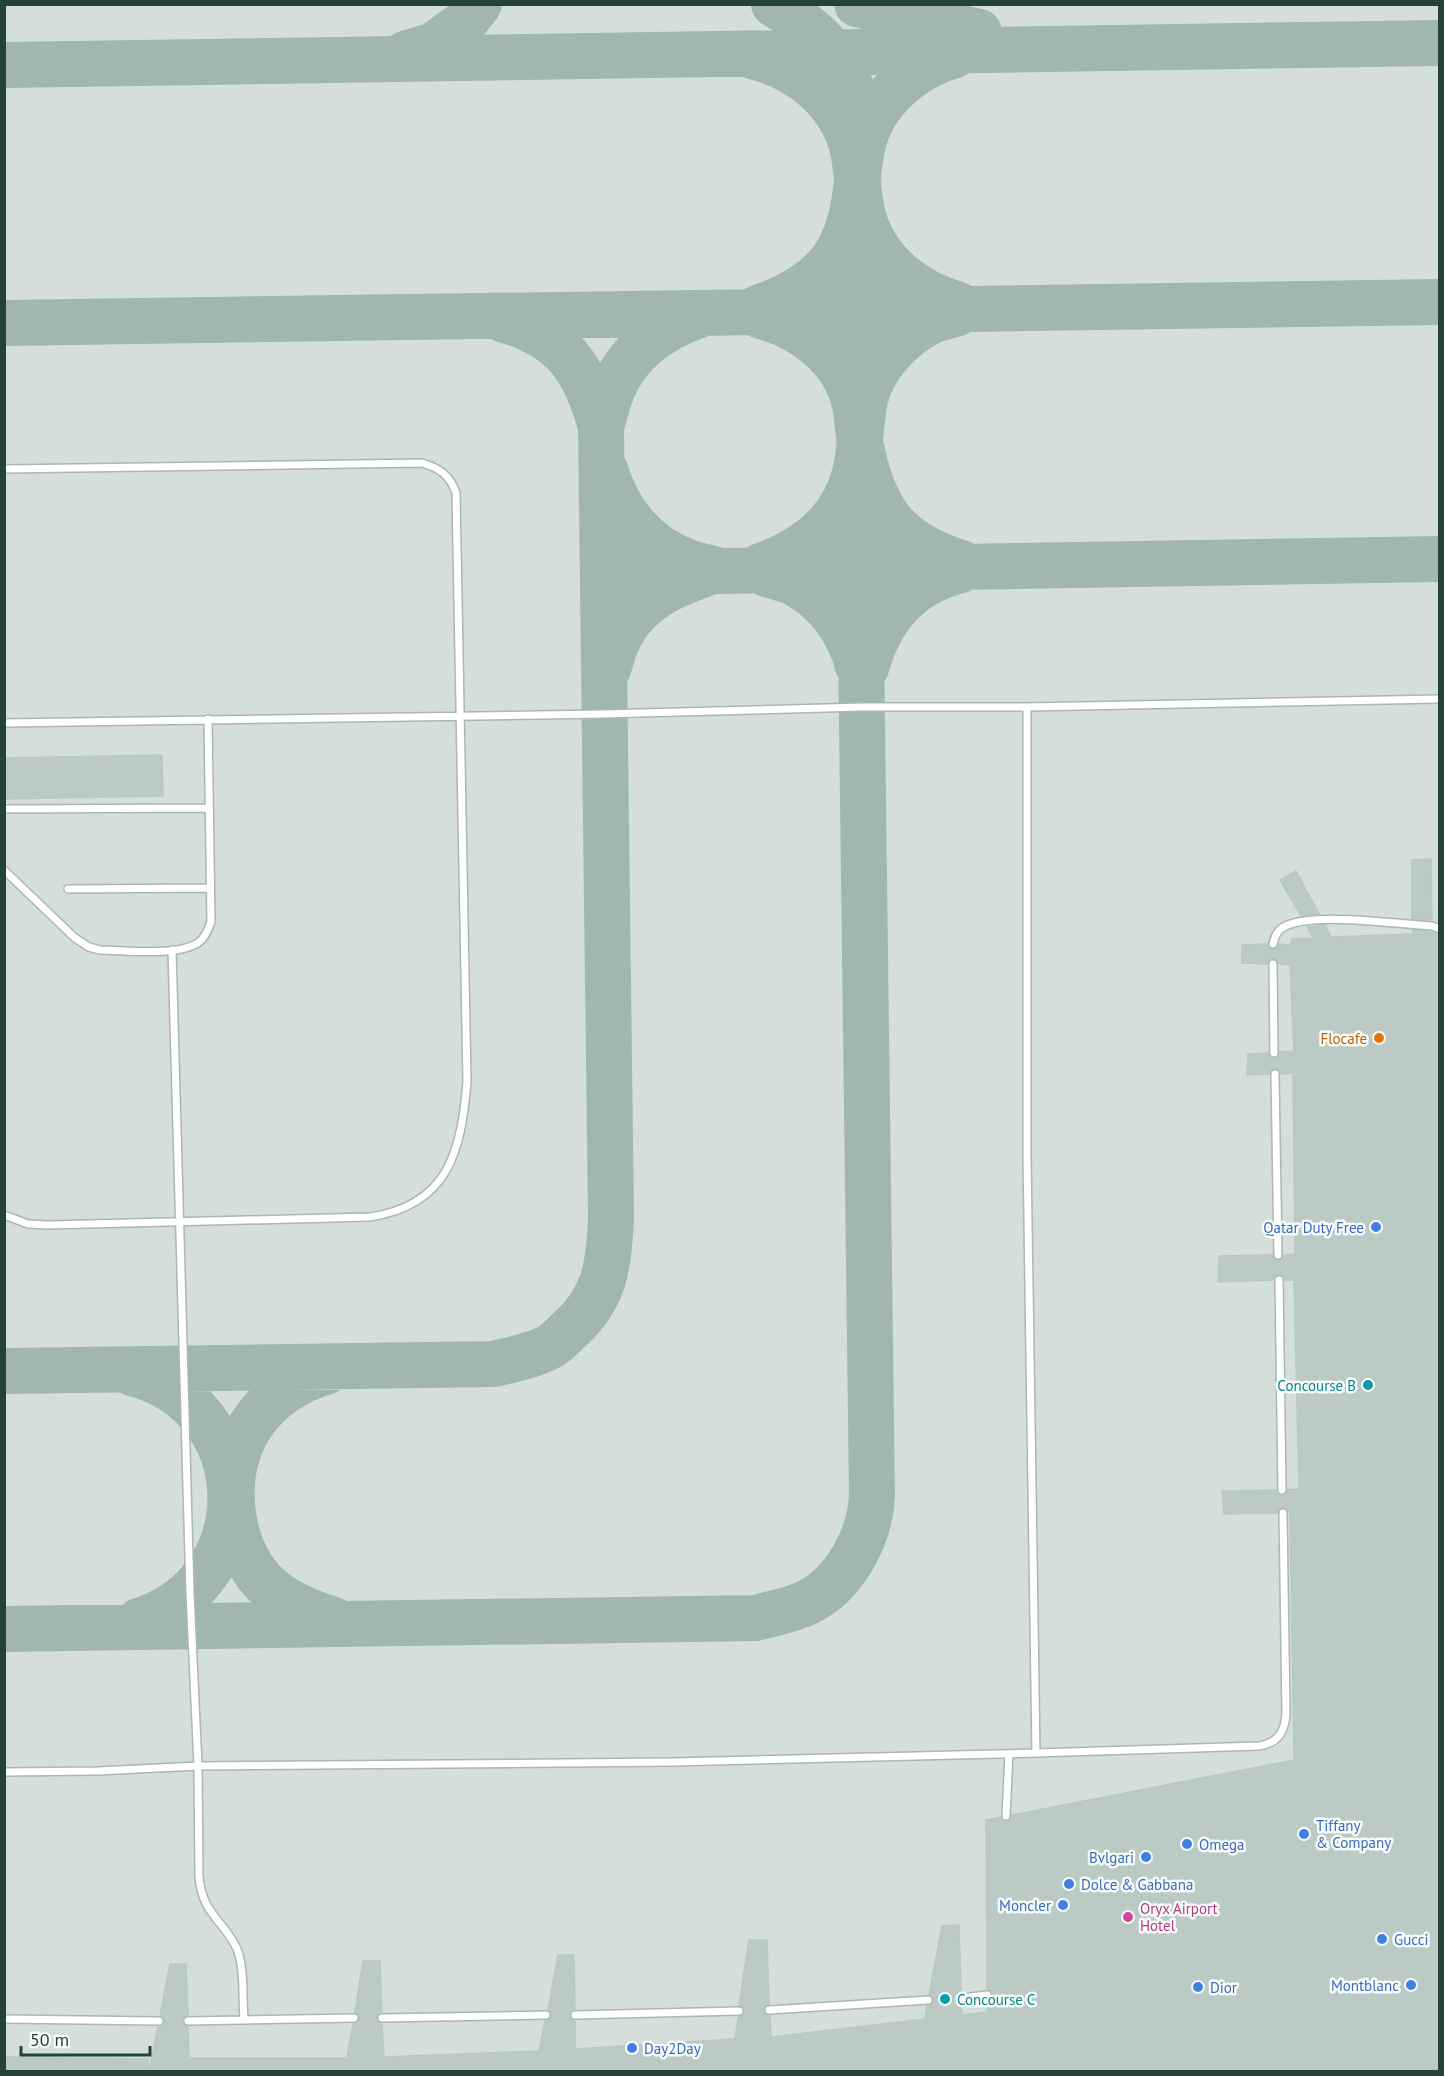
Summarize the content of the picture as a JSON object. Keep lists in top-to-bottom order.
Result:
{
  "places": [
    "Flocafe",
    "Qatar Duty Free",
    "Concourse B",
    "Tiffany & Company",
    "Omega",
    "Bvlgari",
    "Dolce & Gabbana",
    "Moncler",
    "Oryx Airport Hotel",
    "Gucci",
    "Montblanc",
    "Dior",
    "Concourse C",
    "Day2Day"
  ],
  "scale_bar": "50 m"
}
